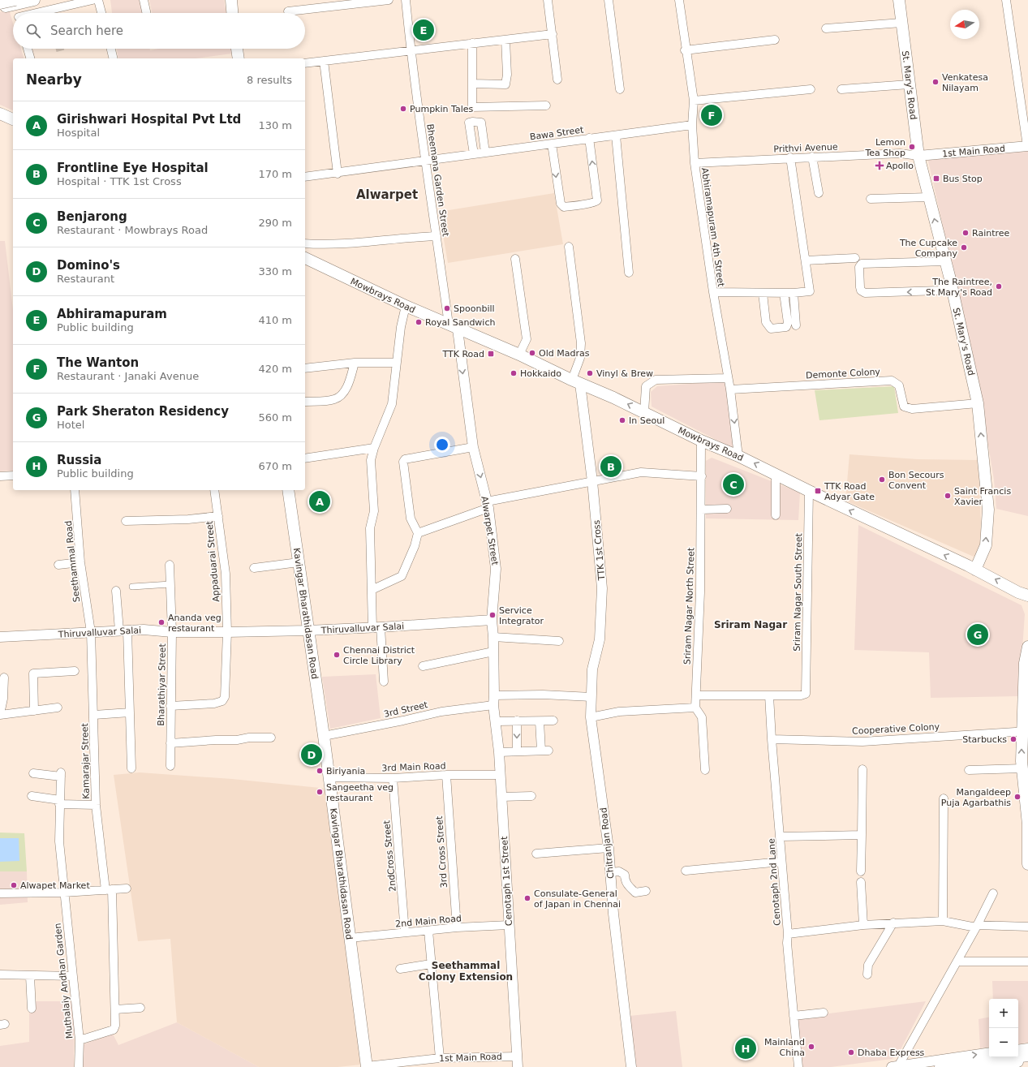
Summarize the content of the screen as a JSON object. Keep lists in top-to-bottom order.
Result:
{
  "streets": {
    "main road": ["St. Mary's Road", "Mowbrays Road", "Kavingar Bharathidasan Road"],
    "street": [
      "Bawa Street",
      "Prithvi Avenue",
      "1st Main Road",
      "Bheemana Garden Street",
      "Abhiramapuram 4th Street",
      "Demonte Colony",
      "Alwarpet Street",
      "TTK 1st Cross",
      "Seethammal Road",
      "Appaduarai Street",
      "Sriram Nagar South Street",
      "Sriram Nagar North Street",
      "Thiruvalluvar Salai",
      "Bharathiyar Street",
      "3rd Street",
      "Cooperative Colony",
      "Kamarajar Street",
      "3rd Main Road",
      "Chitranjan Road",
      "3rd Cross Street",
      "2ndCross Street",
      "Cenotaph 1st Street",
      "Cenotaph 2nd Lane",
      "2nd Main Road",
      "Muthalaiy Andhan Garden"
    ]
  },
  "crossings": [
    ["St. Mary's Road", "Prithvi Avenue"],
    ["St. Mary's Road", "1st Main Road"],
    ["St. Mary's Road", "Mowbrays Road"],
    ["St. Mary's Road", "Demonte Colony"],
    ["Bawa Street", "Bheemana Garden Street"],
    ["Bawa Street", "Abhiramapuram 4th Street"],
    ["Prithvi Avenue", "1st Main Road"],
    ["Prithvi Avenue", "Abhiramapuram 4th Street"],
    ["1st Main Road", "Kavingar Bharathidasan Road"],
    ["1st Main Road", "Cenotaph 1st Street"],
    ["Bheemana Garden Street", "Mowbrays Road"],
    ["Bheemana Garden Street", "Alwarpet Street"],
    ["Abhiramapuram 4th Street", "Mowbrays Road"],
    ["Abhiramapuram 4th Street", "Demonte Colony"],
    ["Mowbrays Road", "Alwarpet Street"],
    ["Mowbrays Road", "TTK 1st Cross"],
    ["Mowbrays Road", "Sriram Nagar South Street"],
    ["Mowbrays Road", "Sriram Nagar North Street"],
    ["Alwarpet Street", "Thiruvalluvar Salai"],
    ["Alwarpet Street", "3rd Street"],
    ["Alwarpet Street", "Cenotaph 1st Street"],
    ["TTK 1st Cross", "3rd Street"],
    ["TTK 1st Cross", "Chitranjan Road"],
    ["Seethammal Road", "Thiruvalluvar Salai"],
    ["Seethammal Road", "Kamarajar Street"],
    ["Appaduarai Street", "Thiruvalluvar Salai"],
    ["Appaduarai Street", "Bharathiyar Street"],
    ["Sriram Nagar South Street", "Cenotaph 2nd Lane"],
    ["Kavingar Bharathidasan Road", "Thiruvalluvar Salai"],
    ["Kavingar Bharathidasan Road", "3rd Street"],
    ["Kavingar Bharathidasan Road", "3rd Main Road"],
    ["Kavingar Bharathidasan Road", "2nd Main Road"],
    ["Thiruvalluvar Salai", "Bharathiyar Street"],
    ["Thiruvalluvar Salai", "Kamarajar Street"],
    ["3rd Street", "Cenotaph 1st Street"],
    ["Cooperative Colony", "Cenotaph 2nd Lane"],
    ["Kamarajar Street", "Muthalaiy Andhan Garden"],
    ["3rd Main Road", "3rd Cross Street"],
    ["3rd Main Road", "2ndCross Street"],
    ["3rd Main Road", "Cenotaph 1st Street"],
    ["3rd Cross Street", "2nd Main Road"],
    ["2ndCross Street", "2nd Main Road"],
    ["Cenotaph 1st Street", "2nd Main Road"]
  ],
  "one_way": ["St. Mary's Road", "Mowbrays Road"],
  "districts": ["Alwarpet", "Sriram Nagar", "Seethammal Colony Extension"],
  "places": {
    "other": [
      "Venkatesa Nilayam",
      "Pumpkin Tales",
      "Lemon Tea Shop",
      "Raintree",
      "The Cupcake Company",
      "The Raintree, St Mary's Road",
      "Spoonbill",
      "Royal Sandwich",
      "Old Madras",
      "Hokkaido",
      "Vinyl & Brew",
      "In Seoul",
      "Bon Secours Convent",
      "Saint Francis Xavier",
      "Service Integrator",
      "Ananda veg restaurant",
      "Chennai District Circle Library",
      "Starbucks",
      "Biriyania",
      "Sangeetha veg restaurant",
      "Mangaldeep Puja Agarbathis",
      "Alwapet Market",
      "Consulate-General of Japan in Chennai",
      "Mainland China",
      "Dhaba Express"
    ],
    "health": ["Apollo"],
    "transit": ["Bus Stop", "TTK Road", "TTK Road Adyar Gate"]
  },
  "north": "left",
  "page": {
    "search": "Search here",
    "pins": [
      "E",
      "F",
      "B",
      "C",
      "A",
      "G",
      "D",
      "H"
    ],
    "heading": ["Nearby", "8 results"],
    "list": [
      {
        "mark": "A",
        "name": "Girishwari Hospital Pvt Ltd",
        "note": "Hospital",
        "value": "130 m"
      },
      {
        "mark": "B",
        "name": "Frontline Eye Hospital",
        "note": "Hospital · TTK 1st Cross",
        "value": "170 m"
      },
      {
        "mark": "C",
        "name": "Benjarong",
        "note": "Restaurant · Mowbrays Road",
        "value": "290 m"
      },
      {
        "mark": "D",
        "name": "Domino's",
        "note": "Restaurant",
        "value": "330 m"
      },
      {
        "mark": "E",
        "name": "Abhiramapuram",
        "note": "Public building",
        "value": "410 m"
      },
      {
        "mark": "F",
        "name": "The Wanton",
        "note": "Restaurant · Janaki Avenue",
        "value": "420 m"
      },
      {
        "mark": "G",
        "name": "Park Sheraton Residency",
        "note": "Hotel",
        "value": "560 m"
      },
      {
        "mark": "H",
        "name": "Russia",
        "note": "Public building",
        "value": "670 m"
      }
    ],
    "map_buttons": ["+", "−"]
  }
}
